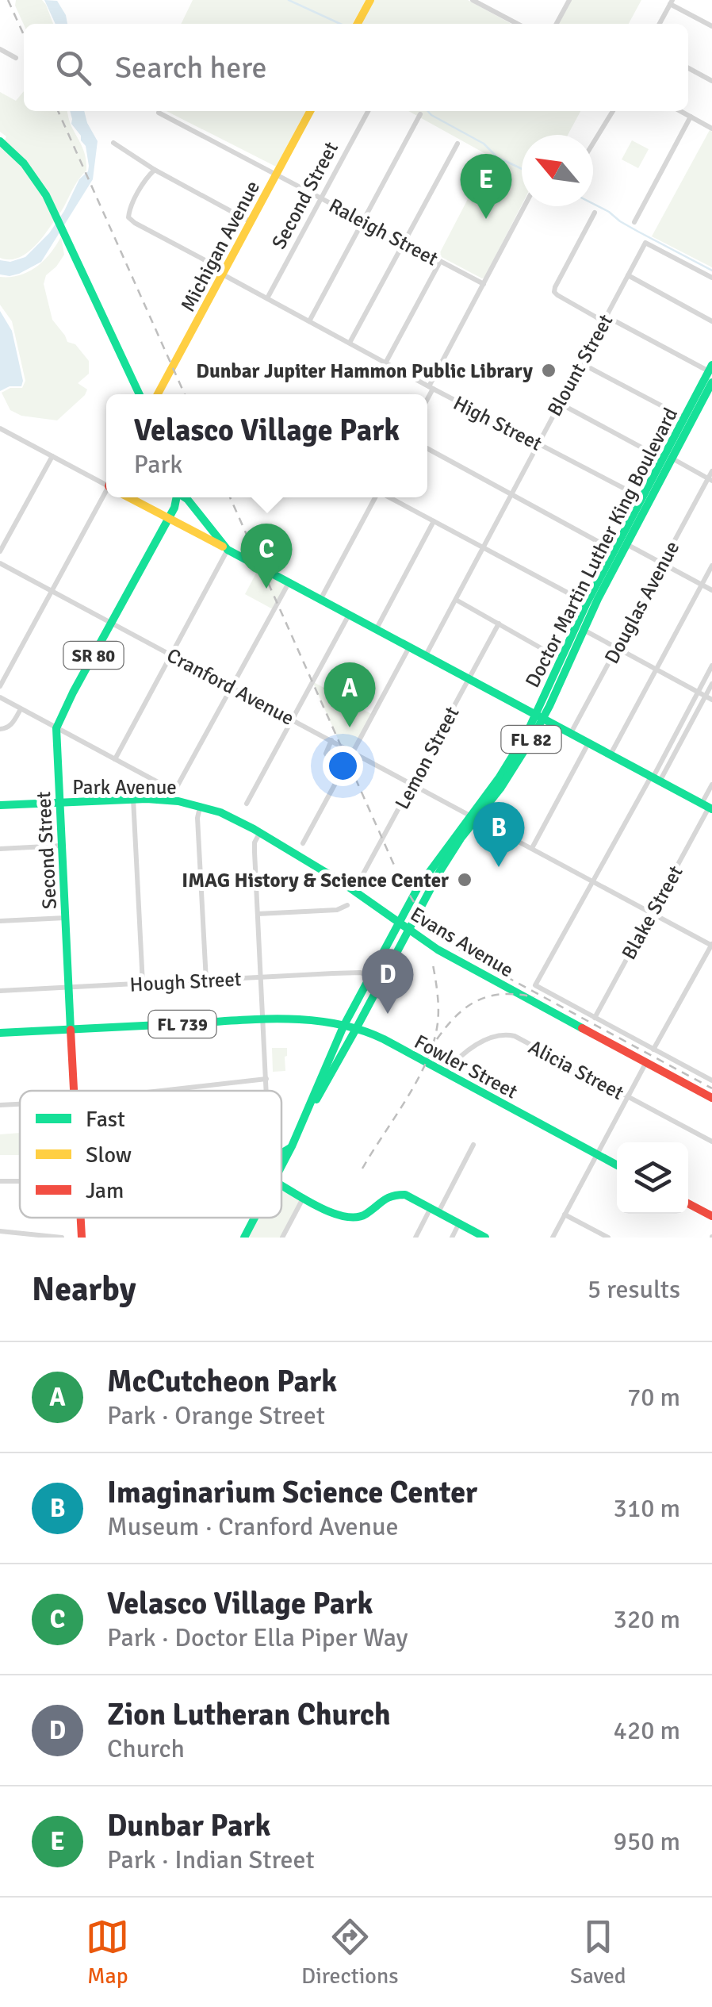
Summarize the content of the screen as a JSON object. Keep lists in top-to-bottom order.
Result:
{
  "streets": {
    "main road": [
      "Second Street",
      "Michigan Avenue",
      "Doctor Martin Luther King Boulevard",
      "SR 80",
      "FL 82",
      "Park Avenue",
      "Evans Avenue",
      "FL 739",
      "Fowler Street"
    ],
    "street": [
      "Raleigh Street",
      "Blount Street",
      "High Street",
      "Douglas Avenue",
      "Cranford Avenue",
      "Lemon Street",
      "Blake Street",
      "Hough Street",
      "Alicia Street"
    ]
  },
  "crossings": [
    ["Second Street", "Raleigh Street"],
    ["Second Street", "High Street"],
    ["Second Street", "Cranford Avenue"],
    ["Second Street", "Park Avenue"],
    ["Second Street", "Hough Street"],
    ["Second Street", "Fowler Street"],
    ["Raleigh Street", "Michigan Avenue"],
    ["Michigan Avenue", "High Street"],
    ["Blount Street", "High Street"],
    ["High Street", "Doctor Martin Luther King Boulevard"],
    ["Doctor Martin Luther King Boulevard", "Cranford Avenue"],
    ["Doctor Martin Luther King Boulevard", "FL 82"],
    ["Doctor Martin Luther King Boulevard", "Evans Avenue"],
    ["Doctor Martin Luther King Boulevard", "Hough Street"],
    ["Doctor Martin Luther King Boulevard", "Fowler Street"],
    ["Cranford Avenue", "Lemon Street"],
    ["Cranford Avenue", "Blake Street"],
    ["FL 82", "Evans Avenue"],
    ["FL 82", "Fowler Street"],
    ["Lemon Street", "Evans Avenue"],
    ["Park Avenue", "Evans Avenue"],
    ["Fowler Street", "Alicia Street"]
  ],
  "places": ["Dunbar Jupiter Hammon Public Library", "IMAG History & Science Center"],
  "legend": ["Fast", "Slow", "Jam"],
  "north": "top left",
  "page": {
    "search": "Search here",
    "pins": [
      "E",
      "C",
      "A",
      "B",
      "D"
    ],
    "popup": ["Velasco Village Park", "Park"],
    "heading": ["Nearby", "5 results"],
    "list": [
      {
        "mark": "A",
        "name": "McCutcheon Park",
        "note": "Park · Orange Street",
        "value": "70 m"
      },
      {
        "mark": "B",
        "name": "Imaginarium Science Center",
        "note": "Museum · Cranford Avenue",
        "value": "310 m"
      },
      {
        "mark": "C",
        "name": "Velasco Village Park",
        "note": "Park · Doctor Ella Piper Way",
        "value": "320 m"
      },
      {
        "mark": "D",
        "name": "Zion Lutheran Church",
        "note": "Church",
        "value": "420 m"
      },
      {
        "mark": "E",
        "name": "Dunbar Park",
        "note": "Park · Indian Street",
        "value": "950 m"
      }
    ],
    "nav": ["Map", "Directions", "Saved"]
  }
}
